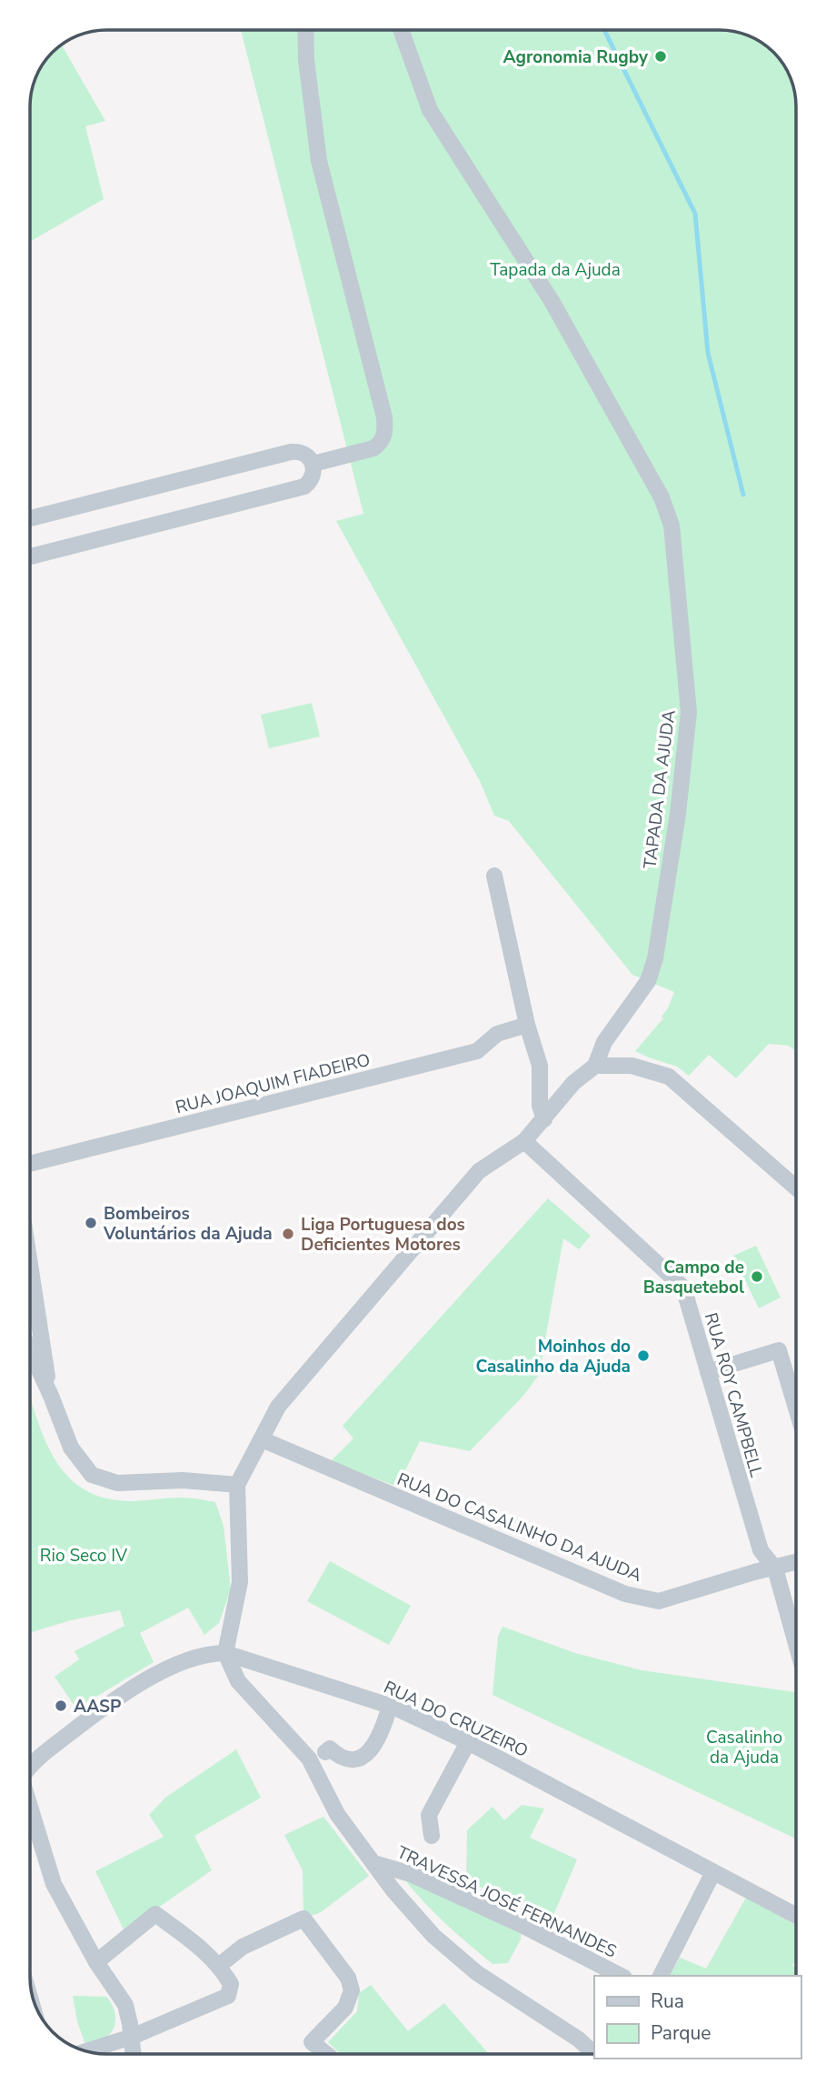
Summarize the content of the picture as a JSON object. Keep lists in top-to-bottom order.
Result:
{
  "streets": {
    "street": [
      "TAPADA DA AJUDA",
      "RUA JOAQUIM FIADEIRO",
      "RUA ROY CAMPBELL",
      "RUA DO CASALINHO DA AJUDA",
      "RUA DO CRUZEIRO",
      "TRAVESSA JOSÉ FERNANDES"
    ]
  },
  "crossings": [
    ["RUA ROY CAMPBELL", "RUA DO CASALINHO DA AJUDA"]
  ],
  "parks": ["Tapada da Ajuda", "Rio Seco IV", "Casalinho da Ajuda"],
  "places": [
    "Agronomia Rugby",
    "Bombeiros Voluntários da Ajuda",
    "Liga Portuguesa dos Deficientes Motores",
    "Campo de Basquetebol",
    "Moinhos do Casalinho da Ajuda",
    "AASP"
  ],
  "legend": ["Rua", "Parque"]
}
